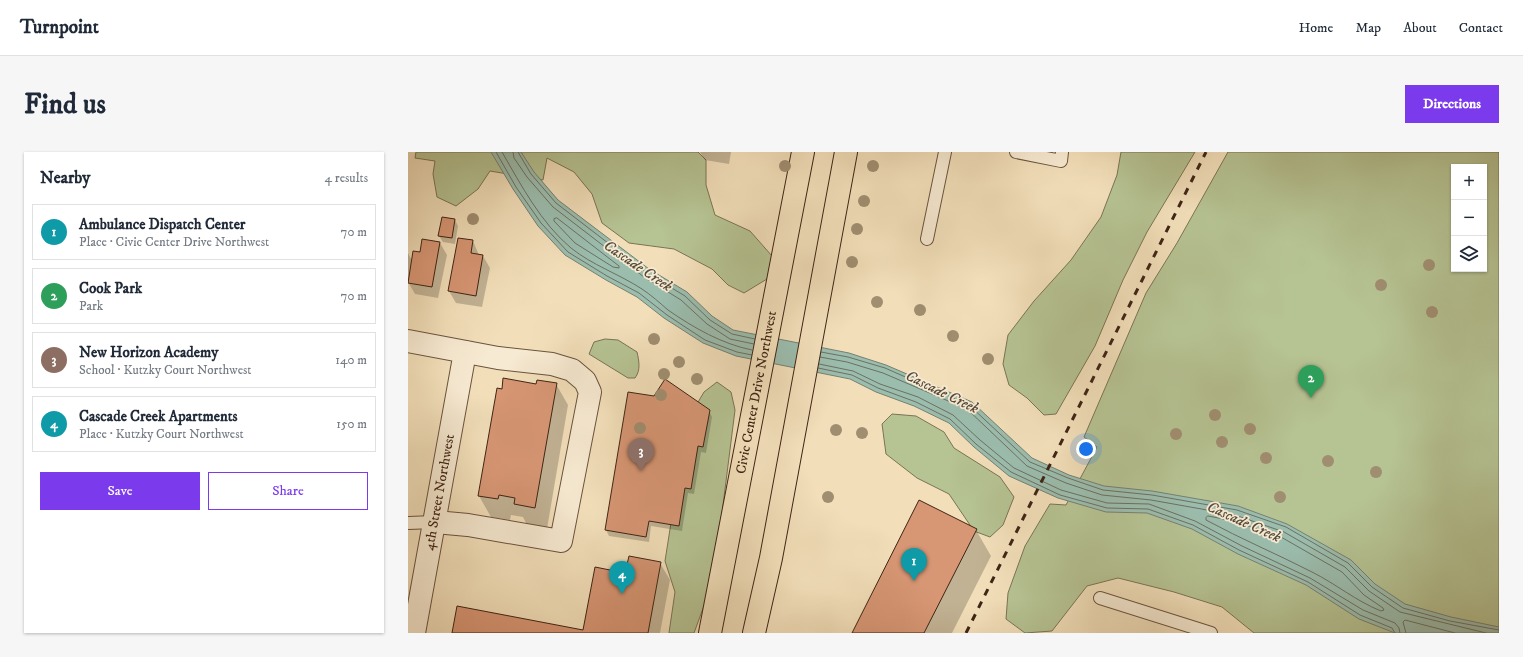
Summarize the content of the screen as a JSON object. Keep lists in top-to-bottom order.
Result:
{
  "streets": {
    "main road": ["Civic Center Drive Northwest"],
    "street": ["4th Street Northwest"]
  },
  "water": ["Cascade Creek"],
  "page": {
    "header": "Turnpoint",
    "nav": [
      "Home",
      "Map",
      "About",
      "Contact"
    ],
    "buttons": [
      "Directions",
      ["Save", "Share"]
    ],
    "title": "Find us",
    "heading": ["Nearby", "4 results"],
    "map_buttons": ["+", "−"],
    "list": [
      {
        "mark": "1",
        "name": "Ambulance Dispatch Center",
        "note": "Place · Civic Center Drive Northwest",
        "value": "70 m"
      },
      {
        "mark": "2",
        "name": "Cook Park",
        "note": "Park",
        "value": "70 m"
      },
      {
        "mark": "3",
        "name": "New Horizon Academy",
        "note": "School · Kutzky Court Northwest",
        "value": "140 m"
      },
      {
        "mark": "4",
        "name": "Cascade Creek Apartments",
        "note": "Place · Kutzky Court Northwest",
        "value": "150 m"
      }
    ],
    "pins": [
      "2",
      "3",
      "1",
      "4"
    ]
  }
}
